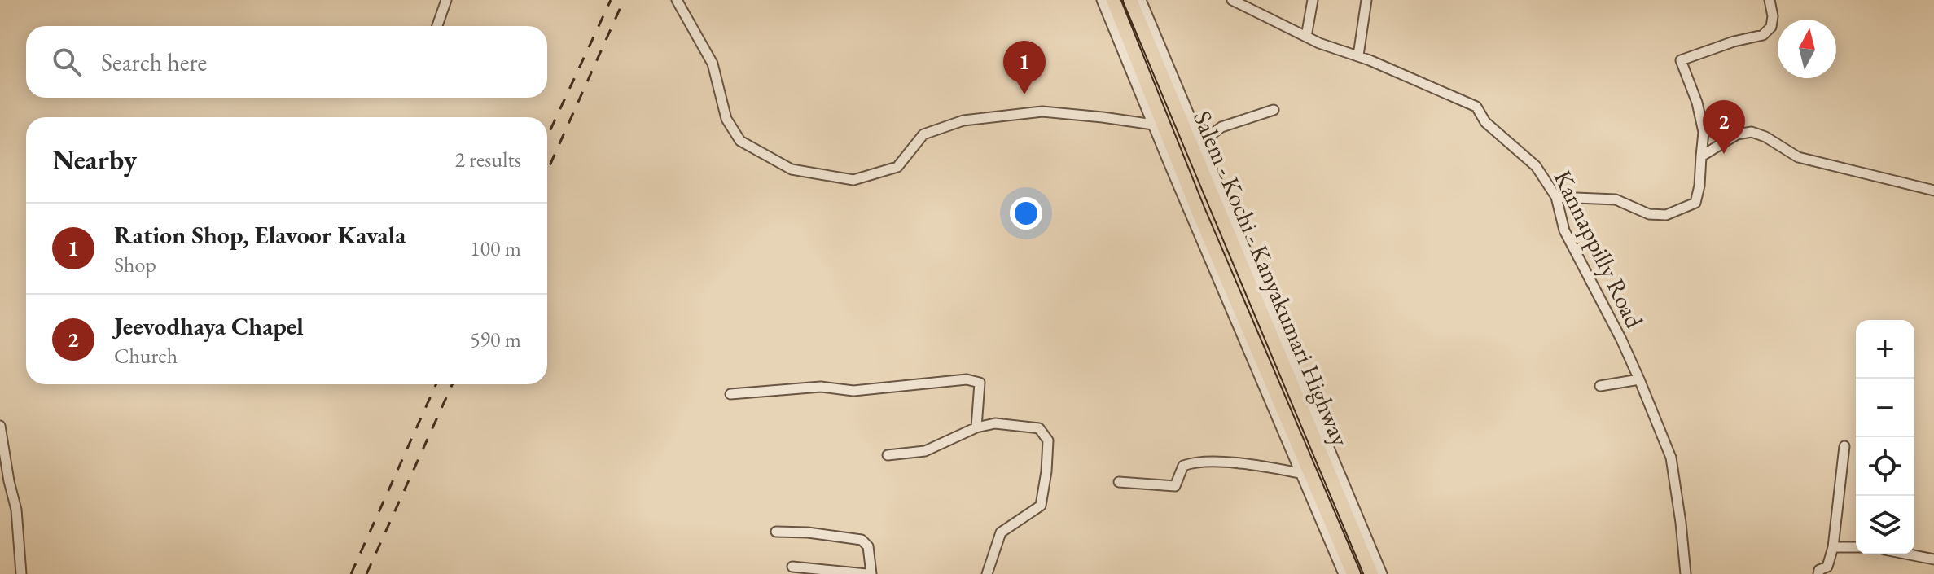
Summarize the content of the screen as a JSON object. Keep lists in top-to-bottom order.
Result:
{
  "streets": {
    "highway": ["Salem - Kochi - Kanyakumari Highway"],
    "street": ["Kannappilly Road"]
  },
  "north": "top",
  "page": {
    "search": "Search here",
    "pins": ["1", "2"],
    "heading": ["Nearby", "2 results"],
    "list": [
      {
        "mark": "1",
        "name": "Ration Shop, Elavoor Kavala",
        "note": "Shop",
        "value": "100 m"
      },
      {
        "mark": "2",
        "name": "Jeevodhaya Chapel",
        "note": "Church",
        "value": "590 m"
      }
    ],
    "map_buttons": ["+", "−"]
  }
}
